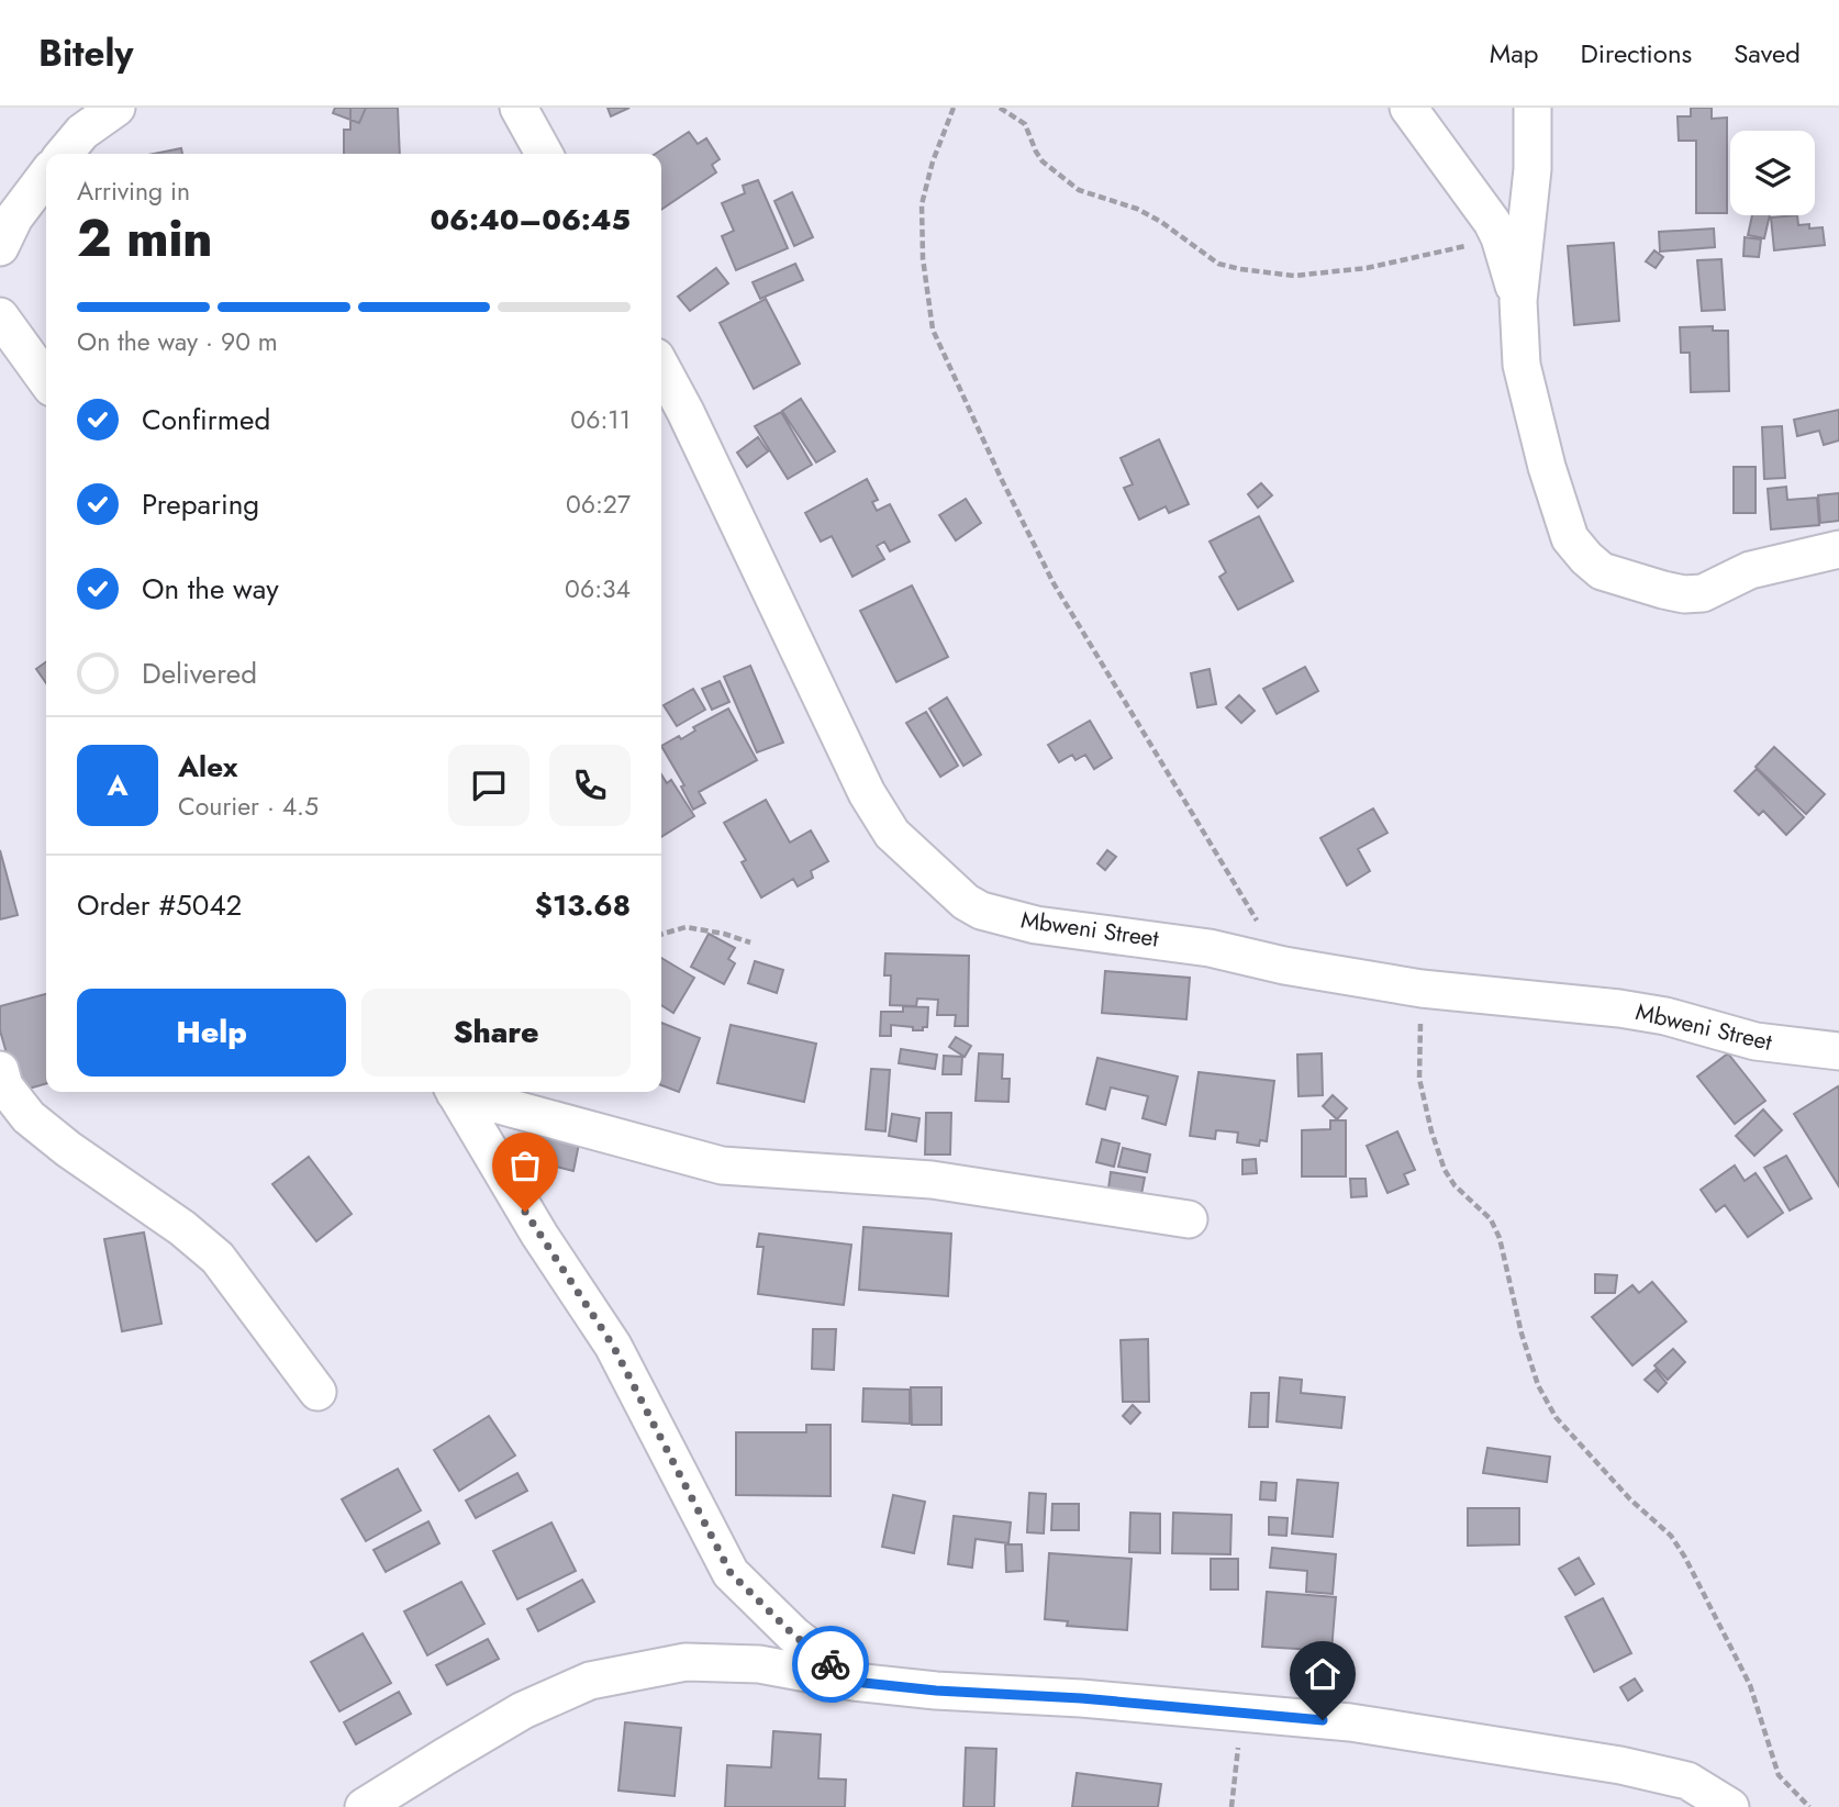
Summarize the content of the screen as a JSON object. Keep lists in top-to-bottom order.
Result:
{
  "streets": {
    "street": ["Mbweni Street"]
  },
  "page": {
    "header": "Bitely",
    "nav": ["Map", "Directions", "Saved"],
    "heading": ["2 min", "Arriving in", "06:40–06:45"],
    "panel": [
      "Alex",
      "Courier · 4.5",
      "Order #5042",
      "$13.68"
    ],
    "bar": "On the way · 90 m",
    "list": [
      ["Confirmed", "06:11"],
      ["Preparing", "06:27"],
      ["On the way", "06:34"],
      "Delivered"
    ],
    "round": "A",
    "buttons": ["Help", "Share"]
  }
}
